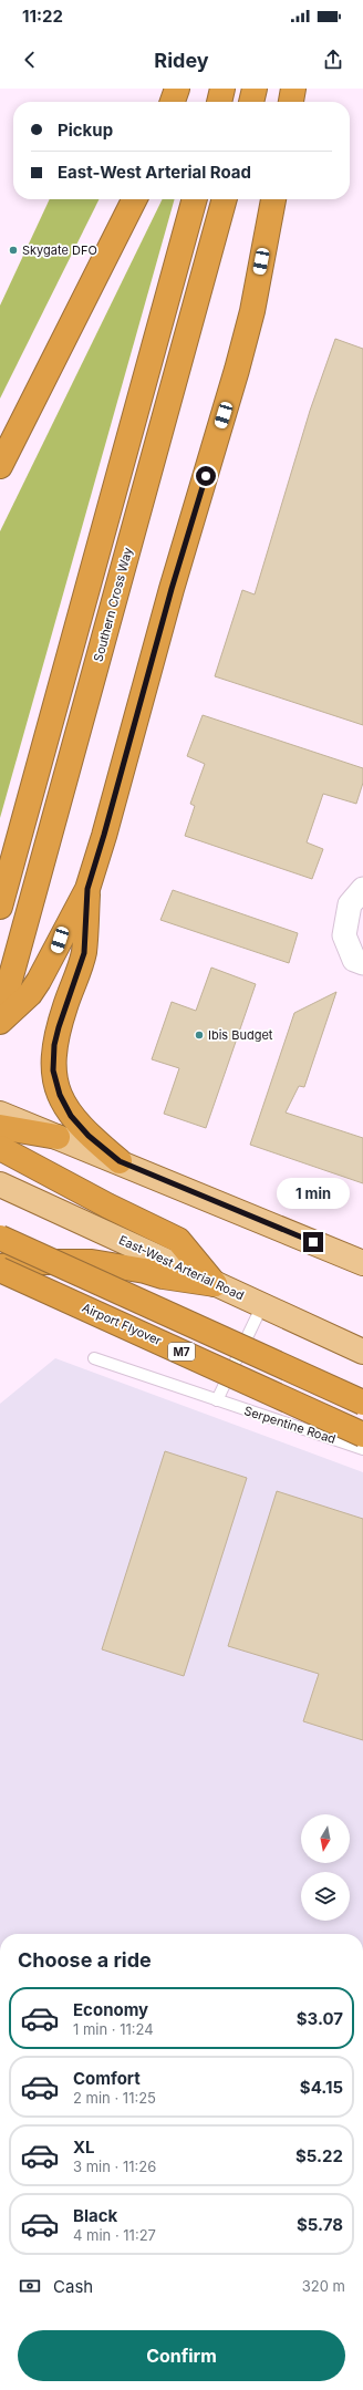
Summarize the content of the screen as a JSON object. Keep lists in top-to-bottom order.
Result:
{
  "streets": {
    "highway": ["Southern Cross Way", "Airport Flyover", "M7"],
    "main road": ["East-West Arterial Road"],
    "lane": ["Serpentine Road"]
  },
  "places": ["Skygate DFO", "Ibis Budget"],
  "north": "bottom",
  "page": {
    "status": "11:22",
    "header": "Ridey",
    "banner": ["Pickup", "East-West Arterial Road"],
    "bubble": "1 min",
    "heading": "Choose a ride",
    "list": [
      {
        "name": "Economy",
        "note": "1 min · 11:24",
        "value": "$3.07"
      },
      {
        "name": "Comfort",
        "note": "2 min · 11:25",
        "value": "$4.15"
      },
      {
        "name": "XL",
        "note": "3 min · 11:26",
        "value": "$5.22"
      },
      {
        "name": "Black",
        "note": "4 min · 11:27",
        "value": "$5.78"
      }
    ],
    "pay": ["Cash", "320 m"],
    "buttons": "Confirm"
  }
}
